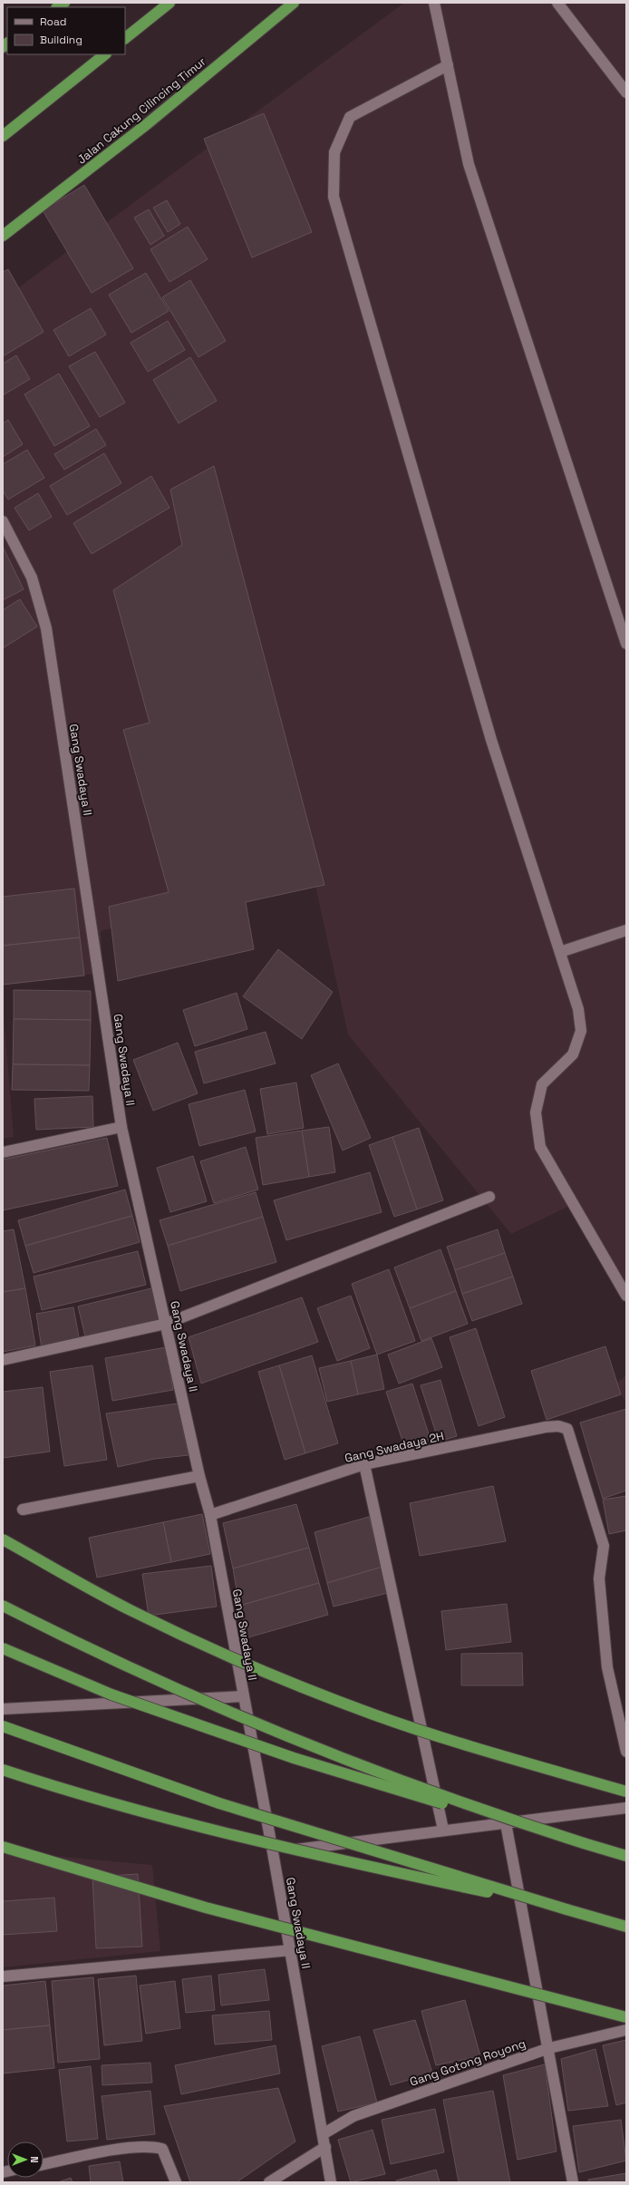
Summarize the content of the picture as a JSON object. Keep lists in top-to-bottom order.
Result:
{
  "streets": {
    "highway": ["Jalan Cakung Cilincing Timur"],
    "street": ["Gang Swadaya II", "Gang Swadaya 2H", "Gang Gotong Royong"]
  },
  "crossings": [
    ["Gang Swadaya II", "Gang Swadaya 2H"],
    ["Gang Swadaya II", "Gang Gotong Royong"]
  ],
  "legend": ["Road", "Building"],
  "north": "right"
}
